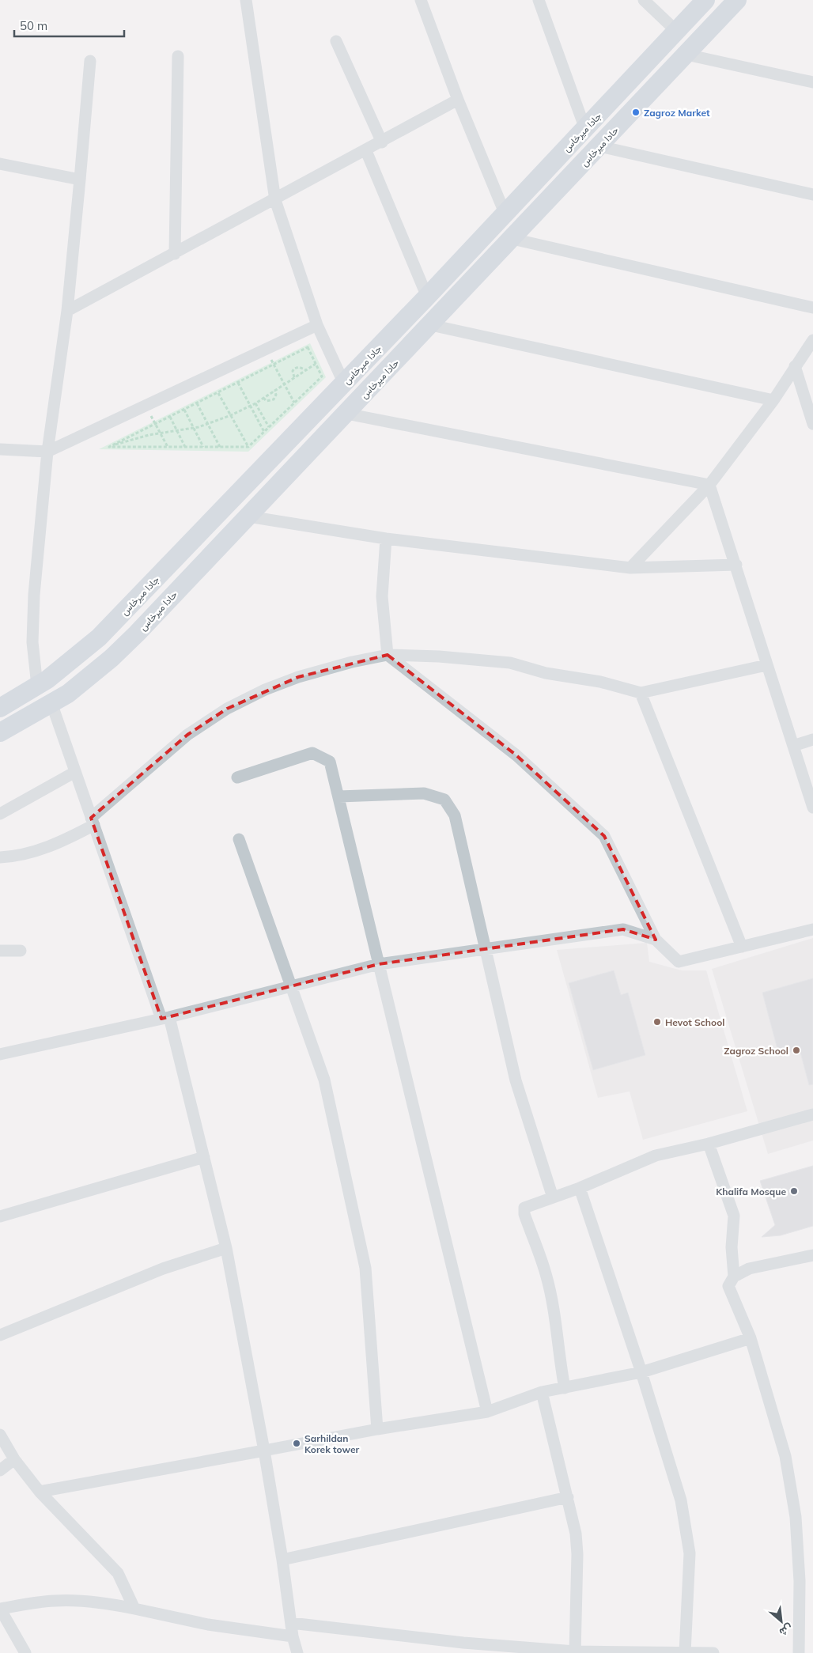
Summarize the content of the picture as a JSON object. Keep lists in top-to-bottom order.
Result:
{
  "streets": {
    "main road": ["جادا ميرخاس", "حادا ميرخاس"]
  },
  "places": [
    "Zagroz Market",
    "Hevot School",
    "Zagroz School",
    "Khalifa Mosque",
    "Sarhildan Korek tower"
  ],
  "scale_bar": "50 m",
  "north": "bottom right"
}
